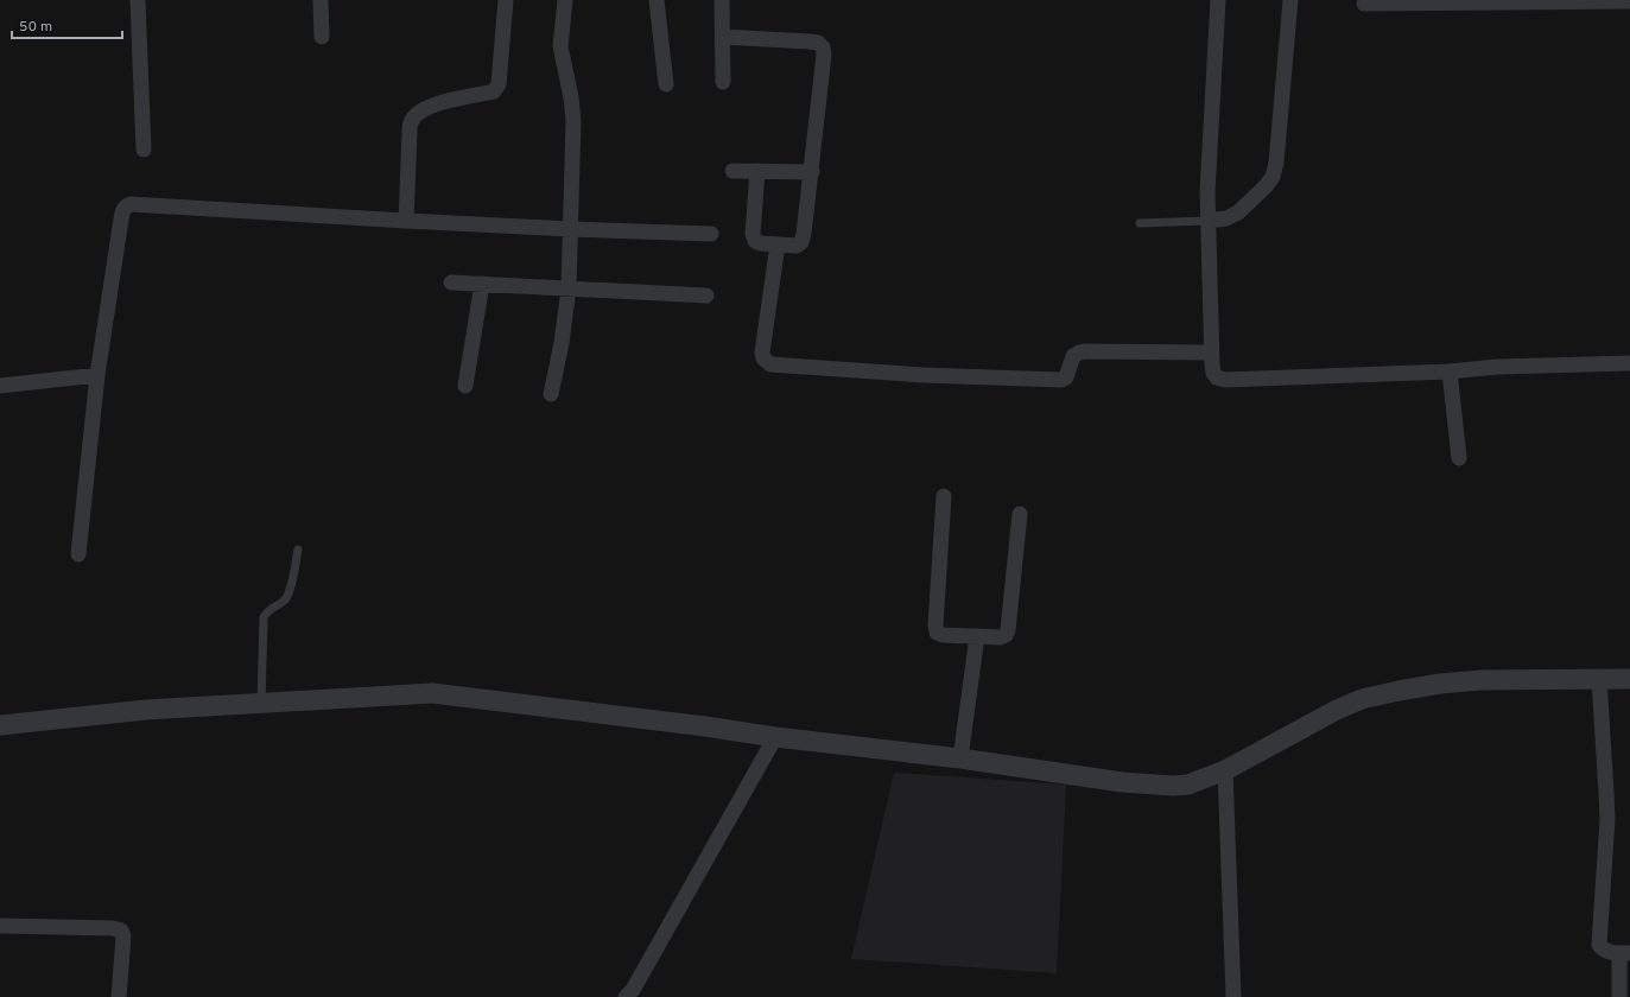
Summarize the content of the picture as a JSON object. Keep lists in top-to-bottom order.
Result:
{
  "scale_bar": "50 m"
}
